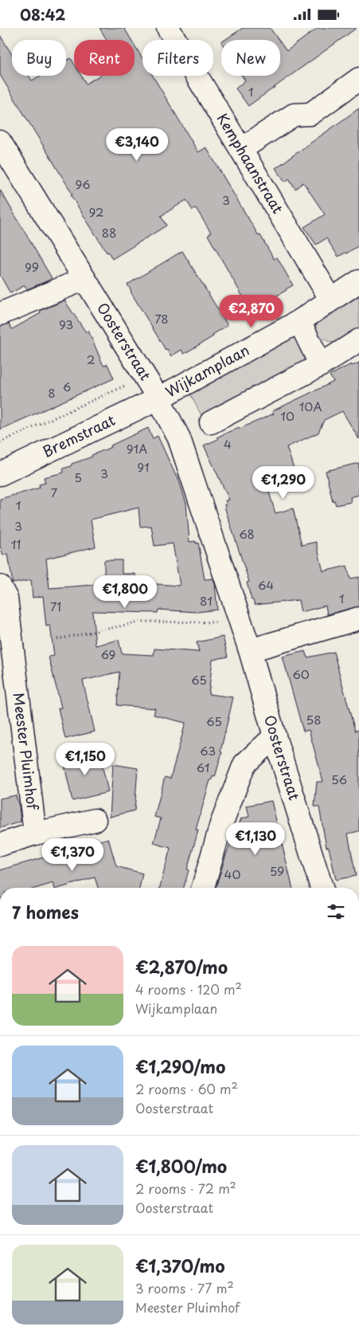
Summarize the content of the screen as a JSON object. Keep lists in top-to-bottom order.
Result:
{
  "streets": {
    "street": [
      "Kemphaanstraat",
      "Oosterstraat",
      "Wijkamplaan",
      "Bremstraat",
      "Meester Pluimhof"
    ]
  },
  "crossings": [
    ["Kemphaanstraat", "Wijkamplaan"],
    ["Oosterstraat", "Wijkamplaan"],
    ["Oosterstraat", "Bremstraat"],
    ["Wijkamplaan", "Bremstraat"]
  ],
  "house_numbers": [
    "1",
    "96",
    "3",
    "92",
    "88",
    "99",
    "78",
    "93",
    "2",
    "6",
    "8",
    "10A",
    "10",
    "4",
    "91A",
    "91",
    "3",
    "5",
    "7",
    "1",
    "3",
    "68",
    "11",
    "64",
    "1",
    "81",
    "71",
    "69",
    "60",
    "65",
    "58",
    "65",
    "63",
    "61",
    "56",
    "59",
    "40"
  ],
  "page": {
    "status": "08:42",
    "chip": [
      "Buy",
      "Rent",
      "Filters",
      "New"
    ],
    "price": [
      "€3,140",
      "€2,870",
      "€1,290",
      "€1,800",
      "€1,150",
      "€1,130",
      "€1,370"
    ],
    "heading": "7 homes",
    "list": [
      {
        "name": "€2,870/mo",
        "note": "4 rooms · 120 m² · Wijkamplaan"
      },
      {
        "name": "€1,290/mo",
        "note": "2 rooms · 60 m² · Oosterstraat"
      },
      {
        "name": "€1,800/mo",
        "note": "2 rooms · 72 m² · Oosterstraat"
      },
      {
        "name": "€1,370/mo",
        "note": "3 rooms · 77 m² · Meester Pluimhof"
      }
    ]
  }
}
